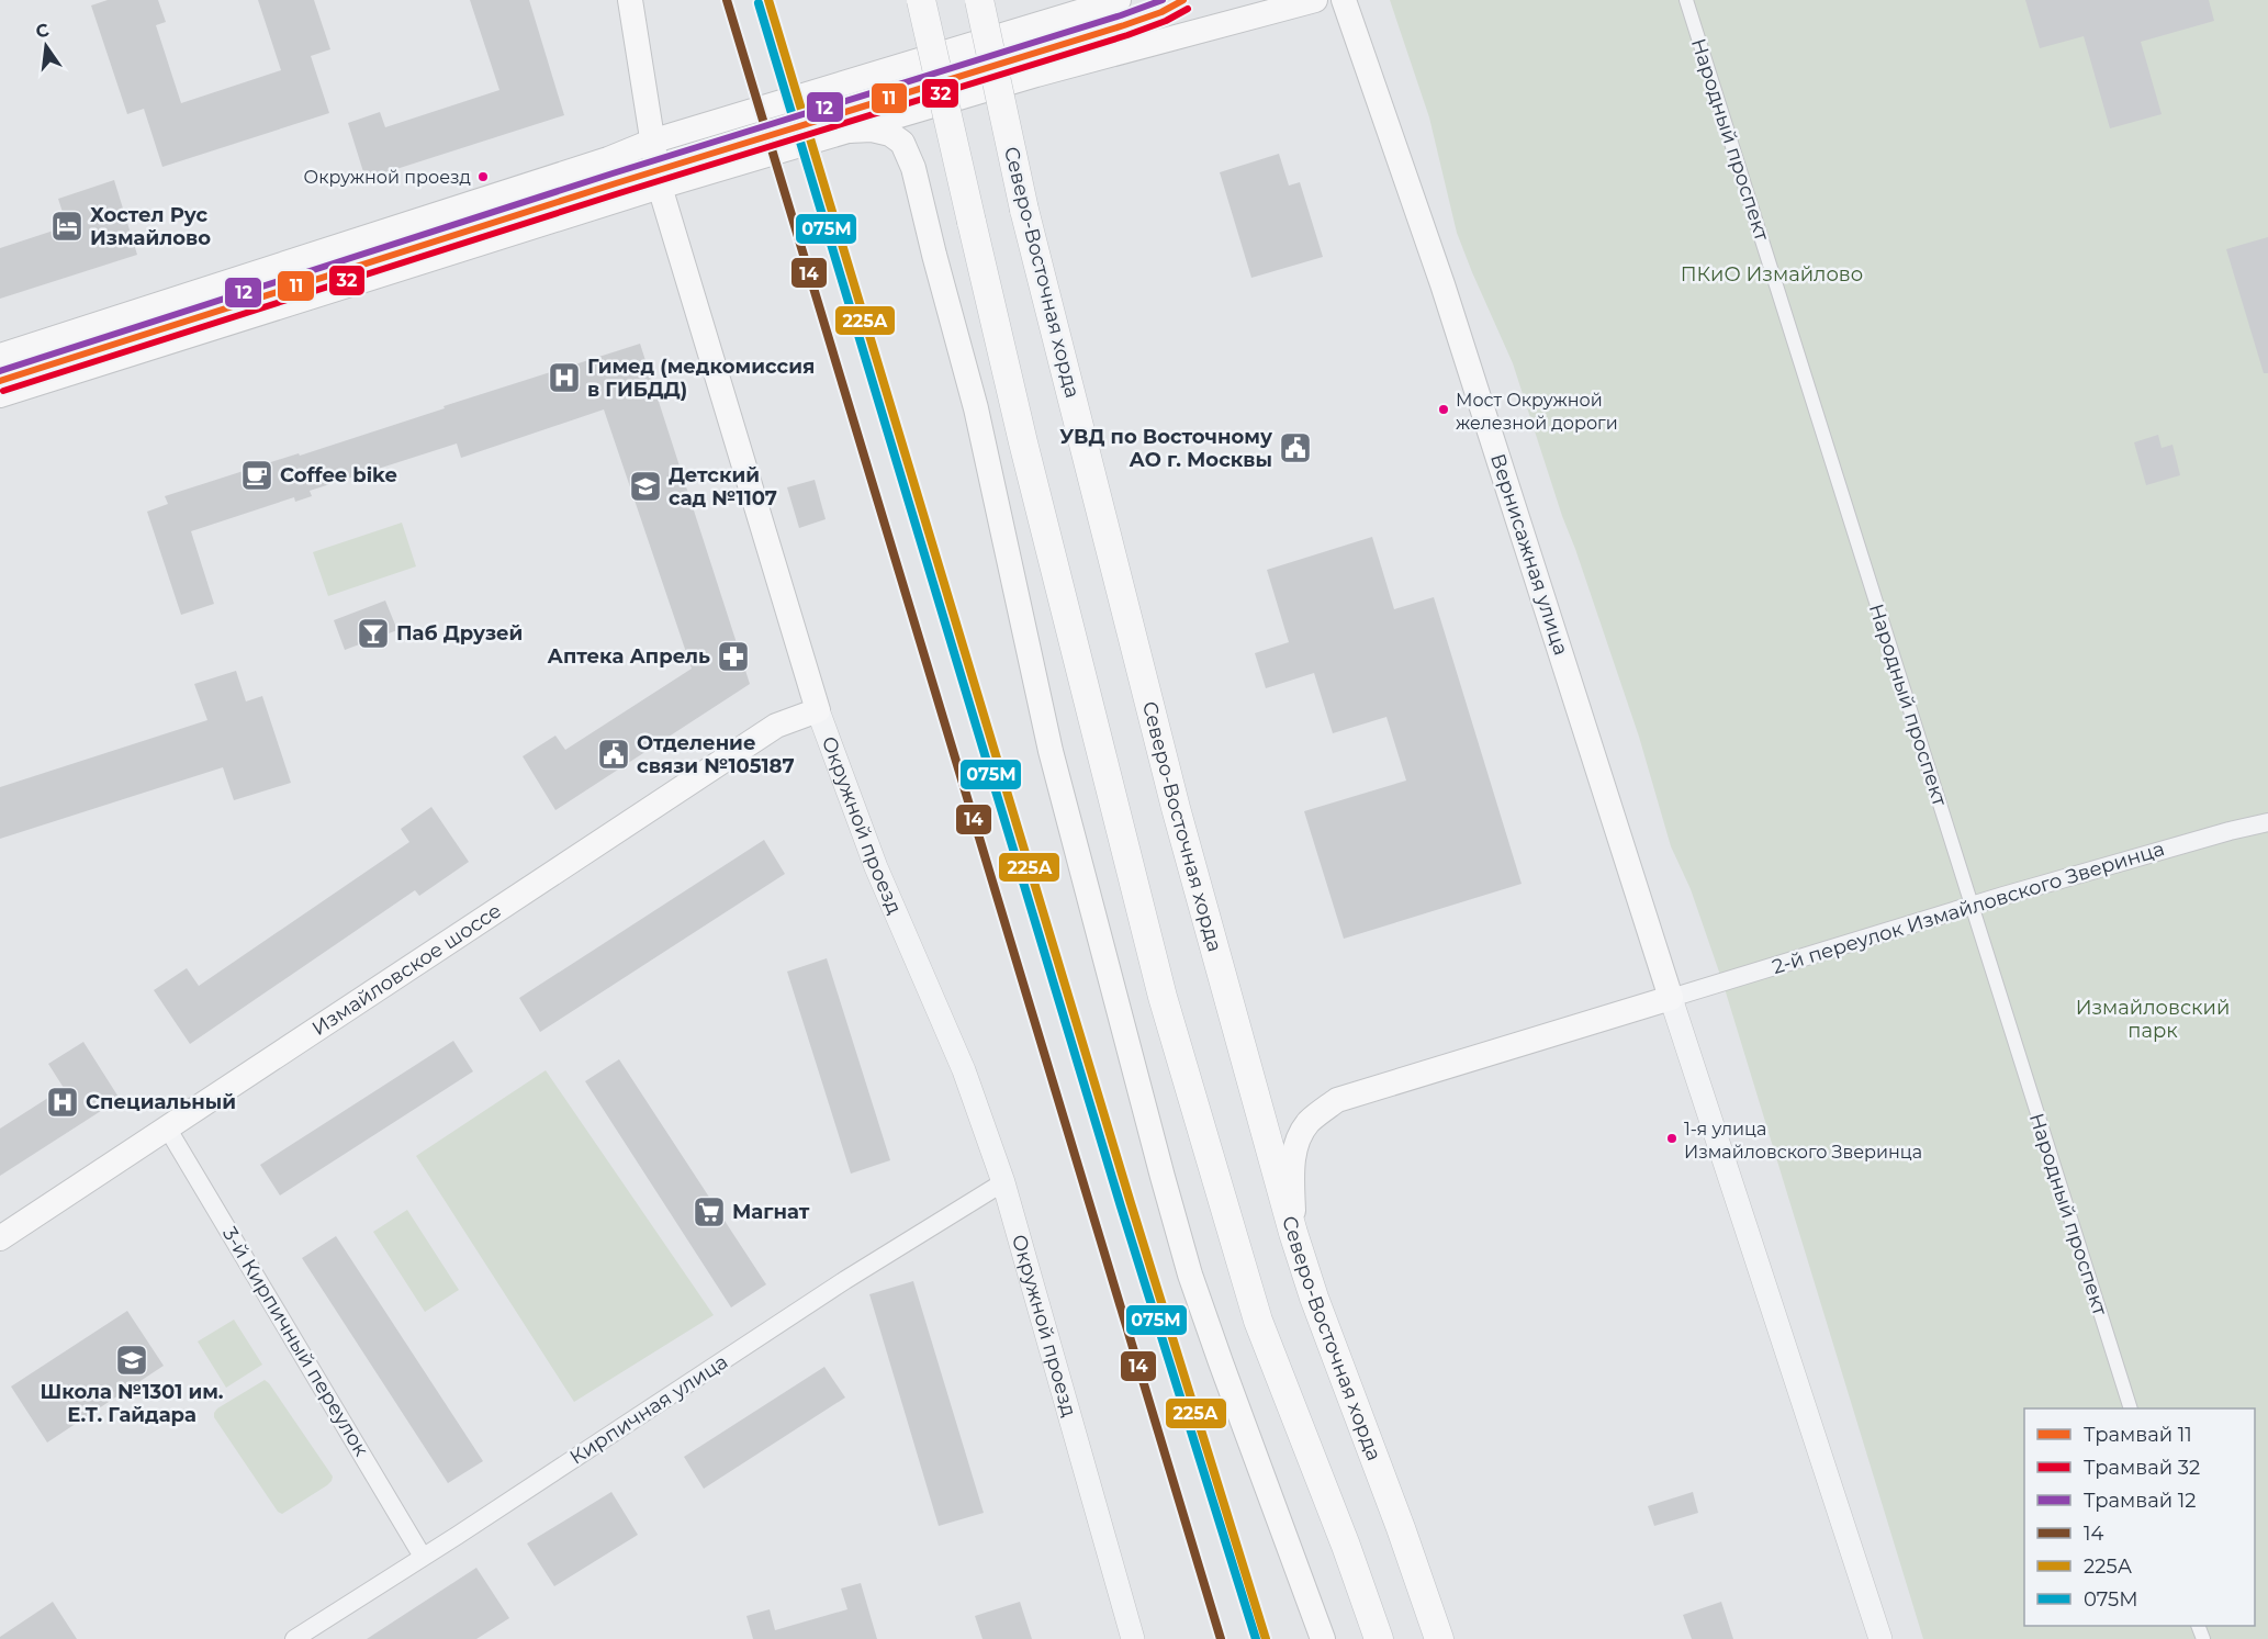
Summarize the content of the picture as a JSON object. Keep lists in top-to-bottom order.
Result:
{
  "streets": {
    "main road": [
      "Северо-Восточная хорда",
      "Вернисажная улица",
      "Окружной проезд",
      "Измайловское шоссе"
    ],
    "street": [
      "Народный проспект",
      "2-й переулок Измайловского Зверинца",
      "3-й Кирпичный переулок",
      "Кирпичная улица"
    ]
  },
  "crossings": [
    ["Народный проспект", "2-й переулок Измайловского Зверинца"],
    ["Вернисажная улица", "2-й переулок Измайловского Зверинца"],
    ["Окружной проезд", "Измайловское шоссе"],
    ["Окружной проезд", "Кирпичная улица"],
    ["Измайловское шоссе", "3-й Кирпичный переулок"],
    ["3-й Кирпичный переулок", "Кирпичная улица"]
  ],
  "parks": ["ПКиО Измайлово", "Измайловский парк"],
  "places": {
    "other": ["Окружной проезд", "Мост Окружной железной дороги", "1-я улица Измайловского Зверинца"],
    "hotel": ["Хостел Рус Измайлово"],
    "hospital": ["Гимед (медкомиссия в ГИБДД)", "Специальный"],
    "public building": ["УВД по Восточному АО г. Москвы", "Отделение связи №105187"],
    "cafe": ["Coffee bike"],
    "school or university": ["Детский сад №1107", "Школа №1301 им. Е.Т. Гайдара"],
    "bar": ["Паб Друзей"],
    "pharmacy": ["Аптека Апрель"],
    "supermarket": ["Магнат"]
  },
  "lines": [
    "tram line 11",
    "tram line 12",
    "transit line 14",
    "transit line 225А",
    "transit line 075М",
    "tram line 32"
  ],
  "legend": [
    "Трамвай 11",
    "Трамвай 32",
    "Трамвай 12",
    "14",
    "225А",
    "075М"
  ],
  "north": "top"
}
